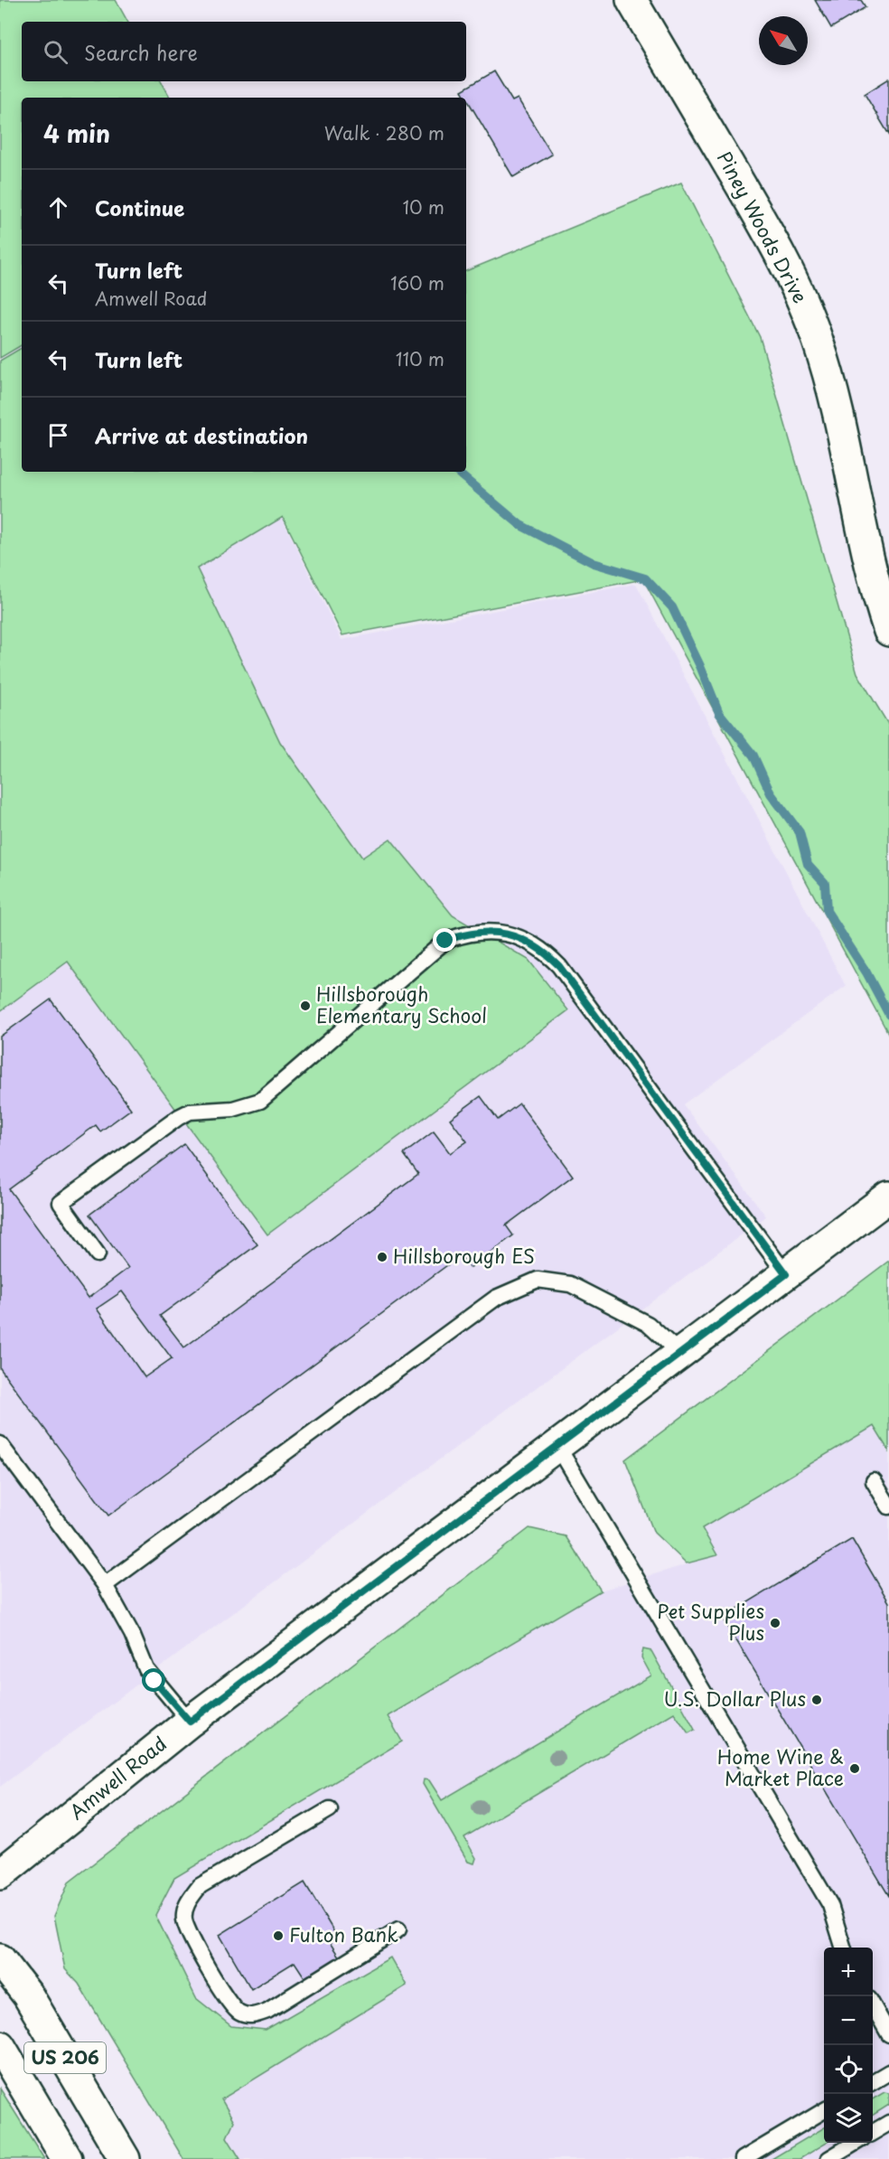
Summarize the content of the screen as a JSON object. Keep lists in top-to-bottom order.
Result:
{
  "streets": {
    "main road": ["Piney Woods Drive", "Amwell Road", "US 206"]
  },
  "places": [
    "Hillsborough Elementary School",
    "Hillsborough ES",
    "Pet Supplies Plus",
    "U.S. Dollar Plus",
    "Home Wine & Market Place",
    "Fulton Bank"
  ],
  "north": "top left",
  "page": {
    "search": "Search here",
    "heading": ["4 min", "Walk · 280 m"],
    "list": [
      ["Continue", "10 m"],
      ["Turn left", "Amwell Road", "160 m"],
      ["Turn left", "110 m"],
      "Arrive at destination"
    ],
    "map_buttons": ["+", "−"]
  }
}
